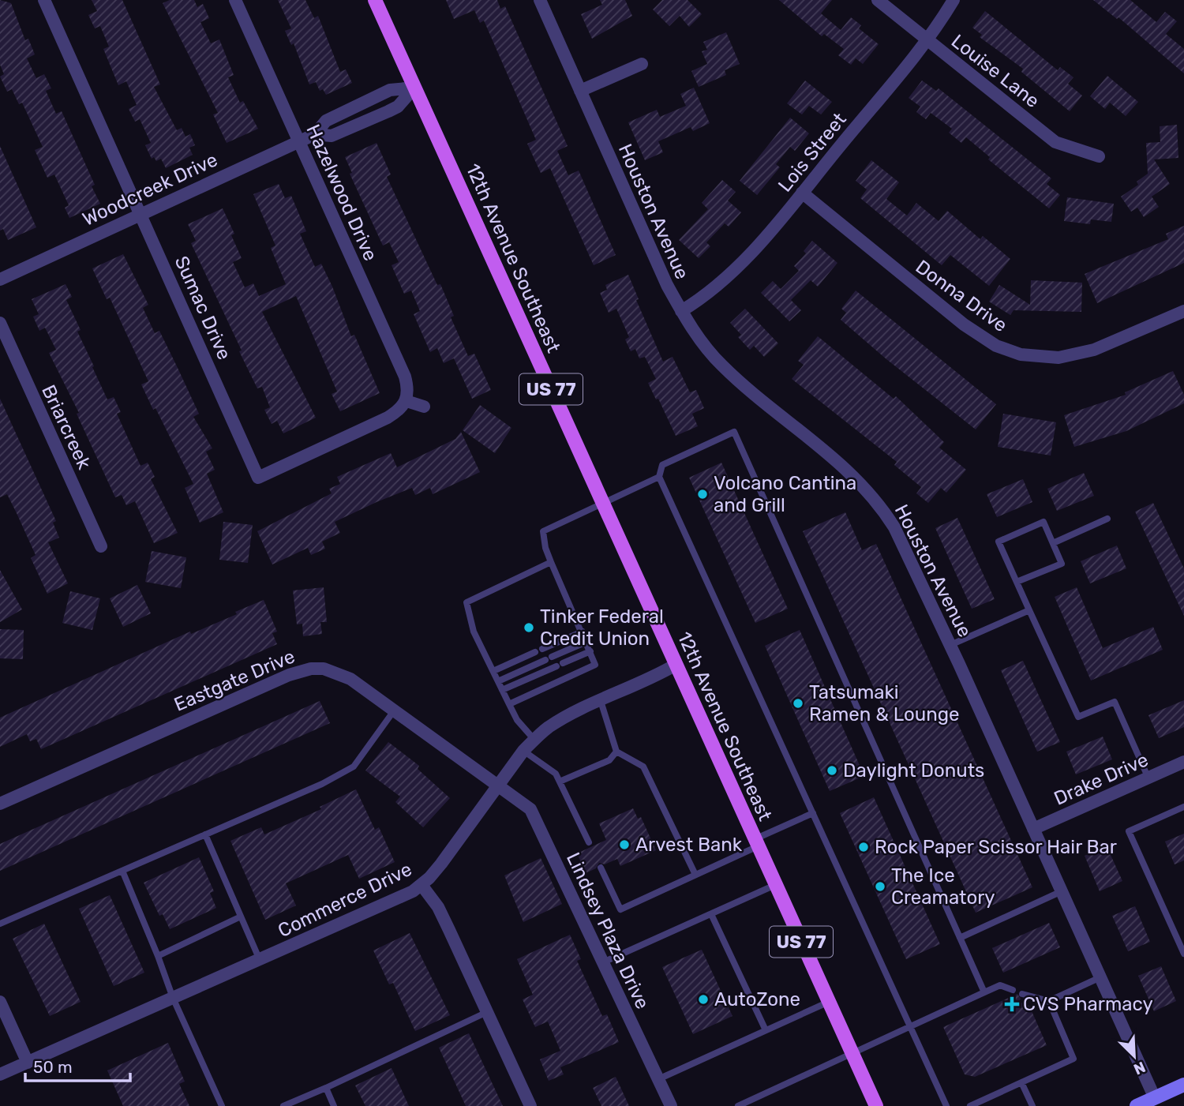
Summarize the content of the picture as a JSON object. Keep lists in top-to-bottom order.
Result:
{
  "streets": {
    "main road": ["12th Avenue Southeast", "US 77"],
    "street": [
      "Louise Lane",
      "Lois Street",
      "Woodcreek Drive",
      "Hazelwood Drive",
      "Houston Avenue",
      "Donna Drive",
      "Sumac Drive",
      "Briarcreek",
      "Eastgate Drive",
      "Drake Drive",
      "Commerce Drive",
      "Lindsey Plaza Drive"
    ]
  },
  "crossings": [
    ["Louise Lane", "Lois Street"],
    ["Lois Street", "Houston Avenue"],
    ["Lois Street", "Donna Drive"],
    ["Woodcreek Drive", "Hazelwood Drive"],
    ["Woodcreek Drive", "12th Avenue Southeast"],
    ["Woodcreek Drive", "Sumac Drive"],
    ["Hazelwood Drive", "Sumac Drive"],
    ["Houston Avenue", "Drake Drive"],
    ["12th Avenue Southeast", "Commerce Drive"],
    ["Eastgate Drive", "Commerce Drive"],
    ["Eastgate Drive", "Lindsey Plaza Drive"],
    ["Commerce Drive", "Lindsey Plaza Drive"]
  ],
  "places": {
    "other": [
      "Volcano Cantina and Grill",
      "Tinker Federal Credit Union",
      "Tatsumaki Ramen & Lounge",
      "Daylight Donuts",
      "Arvest Bank",
      "Rock Paper Scissor Hair Bar",
      "The Ice Creamatory",
      "AutoZone"
    ],
    "health": ["CVS Pharmacy"]
  },
  "scale_bar": "50 m",
  "north": "bottom right"
}
